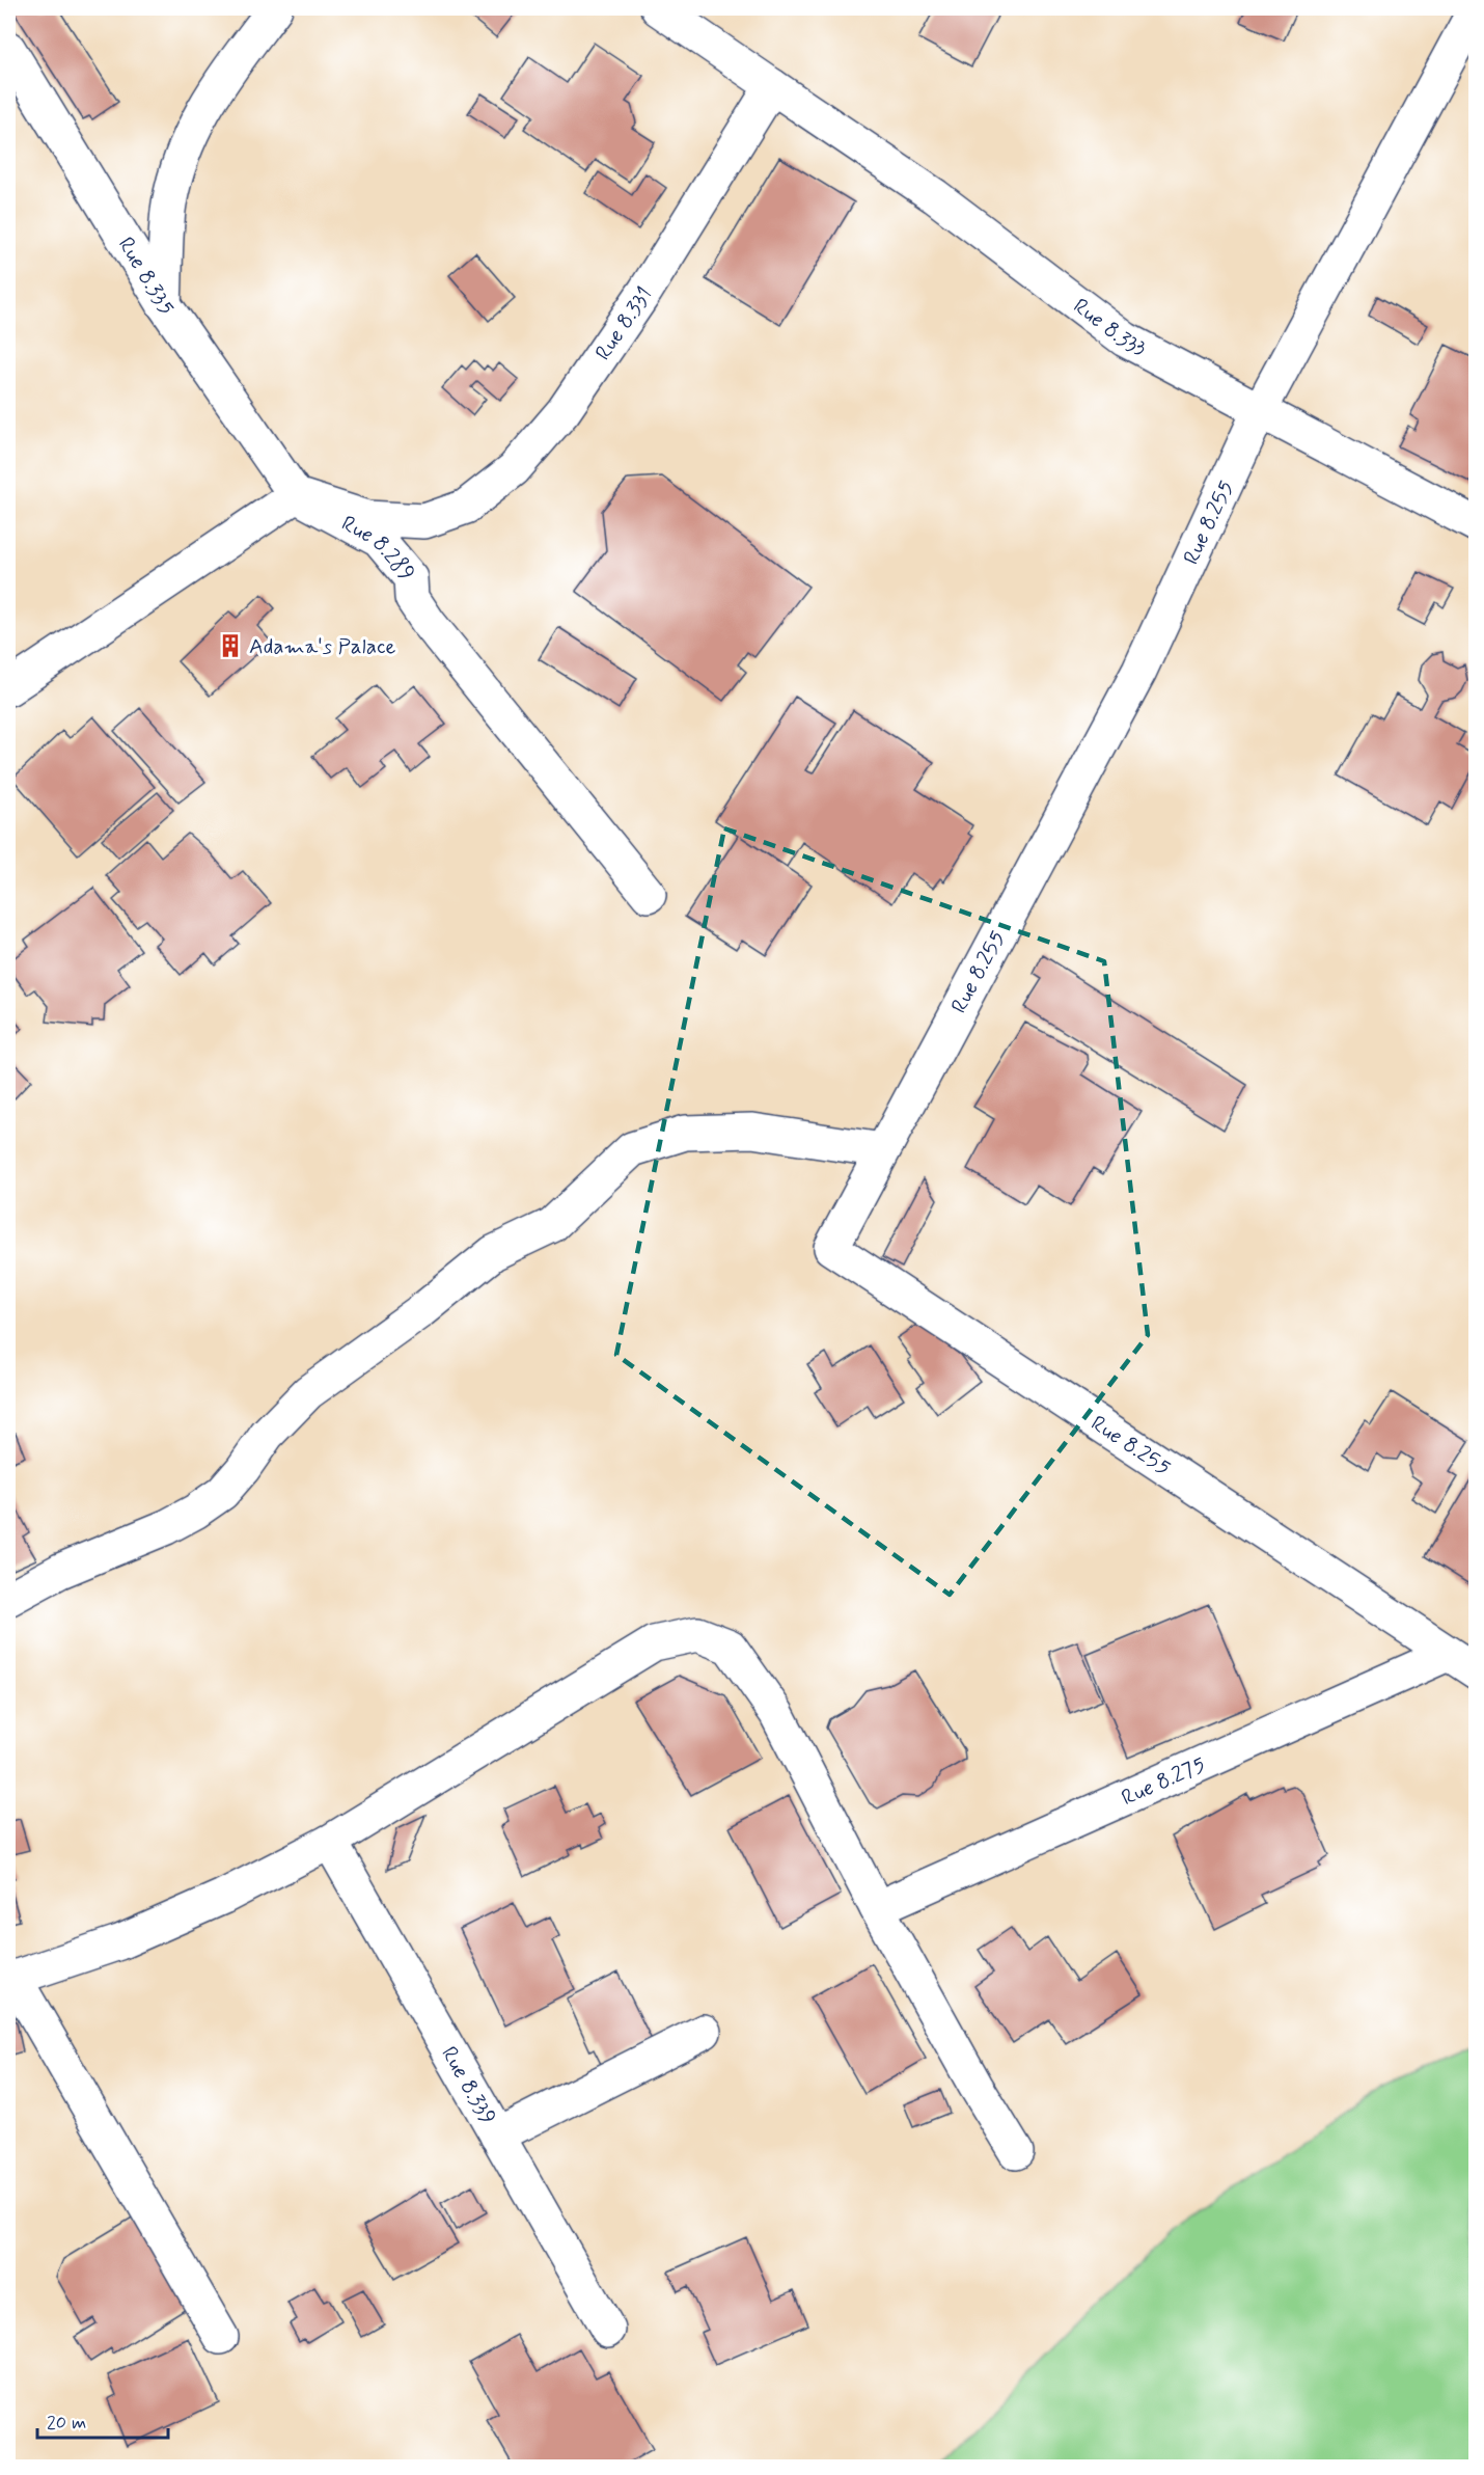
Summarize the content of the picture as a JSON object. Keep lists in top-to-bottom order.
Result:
{
  "streets": {
    "street": [
      "Rue 8.335",
      "Rue 8.331",
      "Rue 8.333",
      "Rue 8.255",
      "Rue 8.289",
      "Rue 8.275",
      "Rue 8.339"
    ]
  },
  "crossings": [
    ["Rue 8.335", "Rue 8.331"],
    ["Rue 8.335", "Rue 8.289"],
    ["Rue 8.331", "Rue 8.333"],
    ["Rue 8.331", "Rue 8.289"],
    ["Rue 8.333", "Rue 8.255"],
    ["Rue 8.255", "Rue 8.275"]
  ],
  "places": {
    "building": ["Adama's Palace"]
  },
  "scale_bar": "20 m"
}
